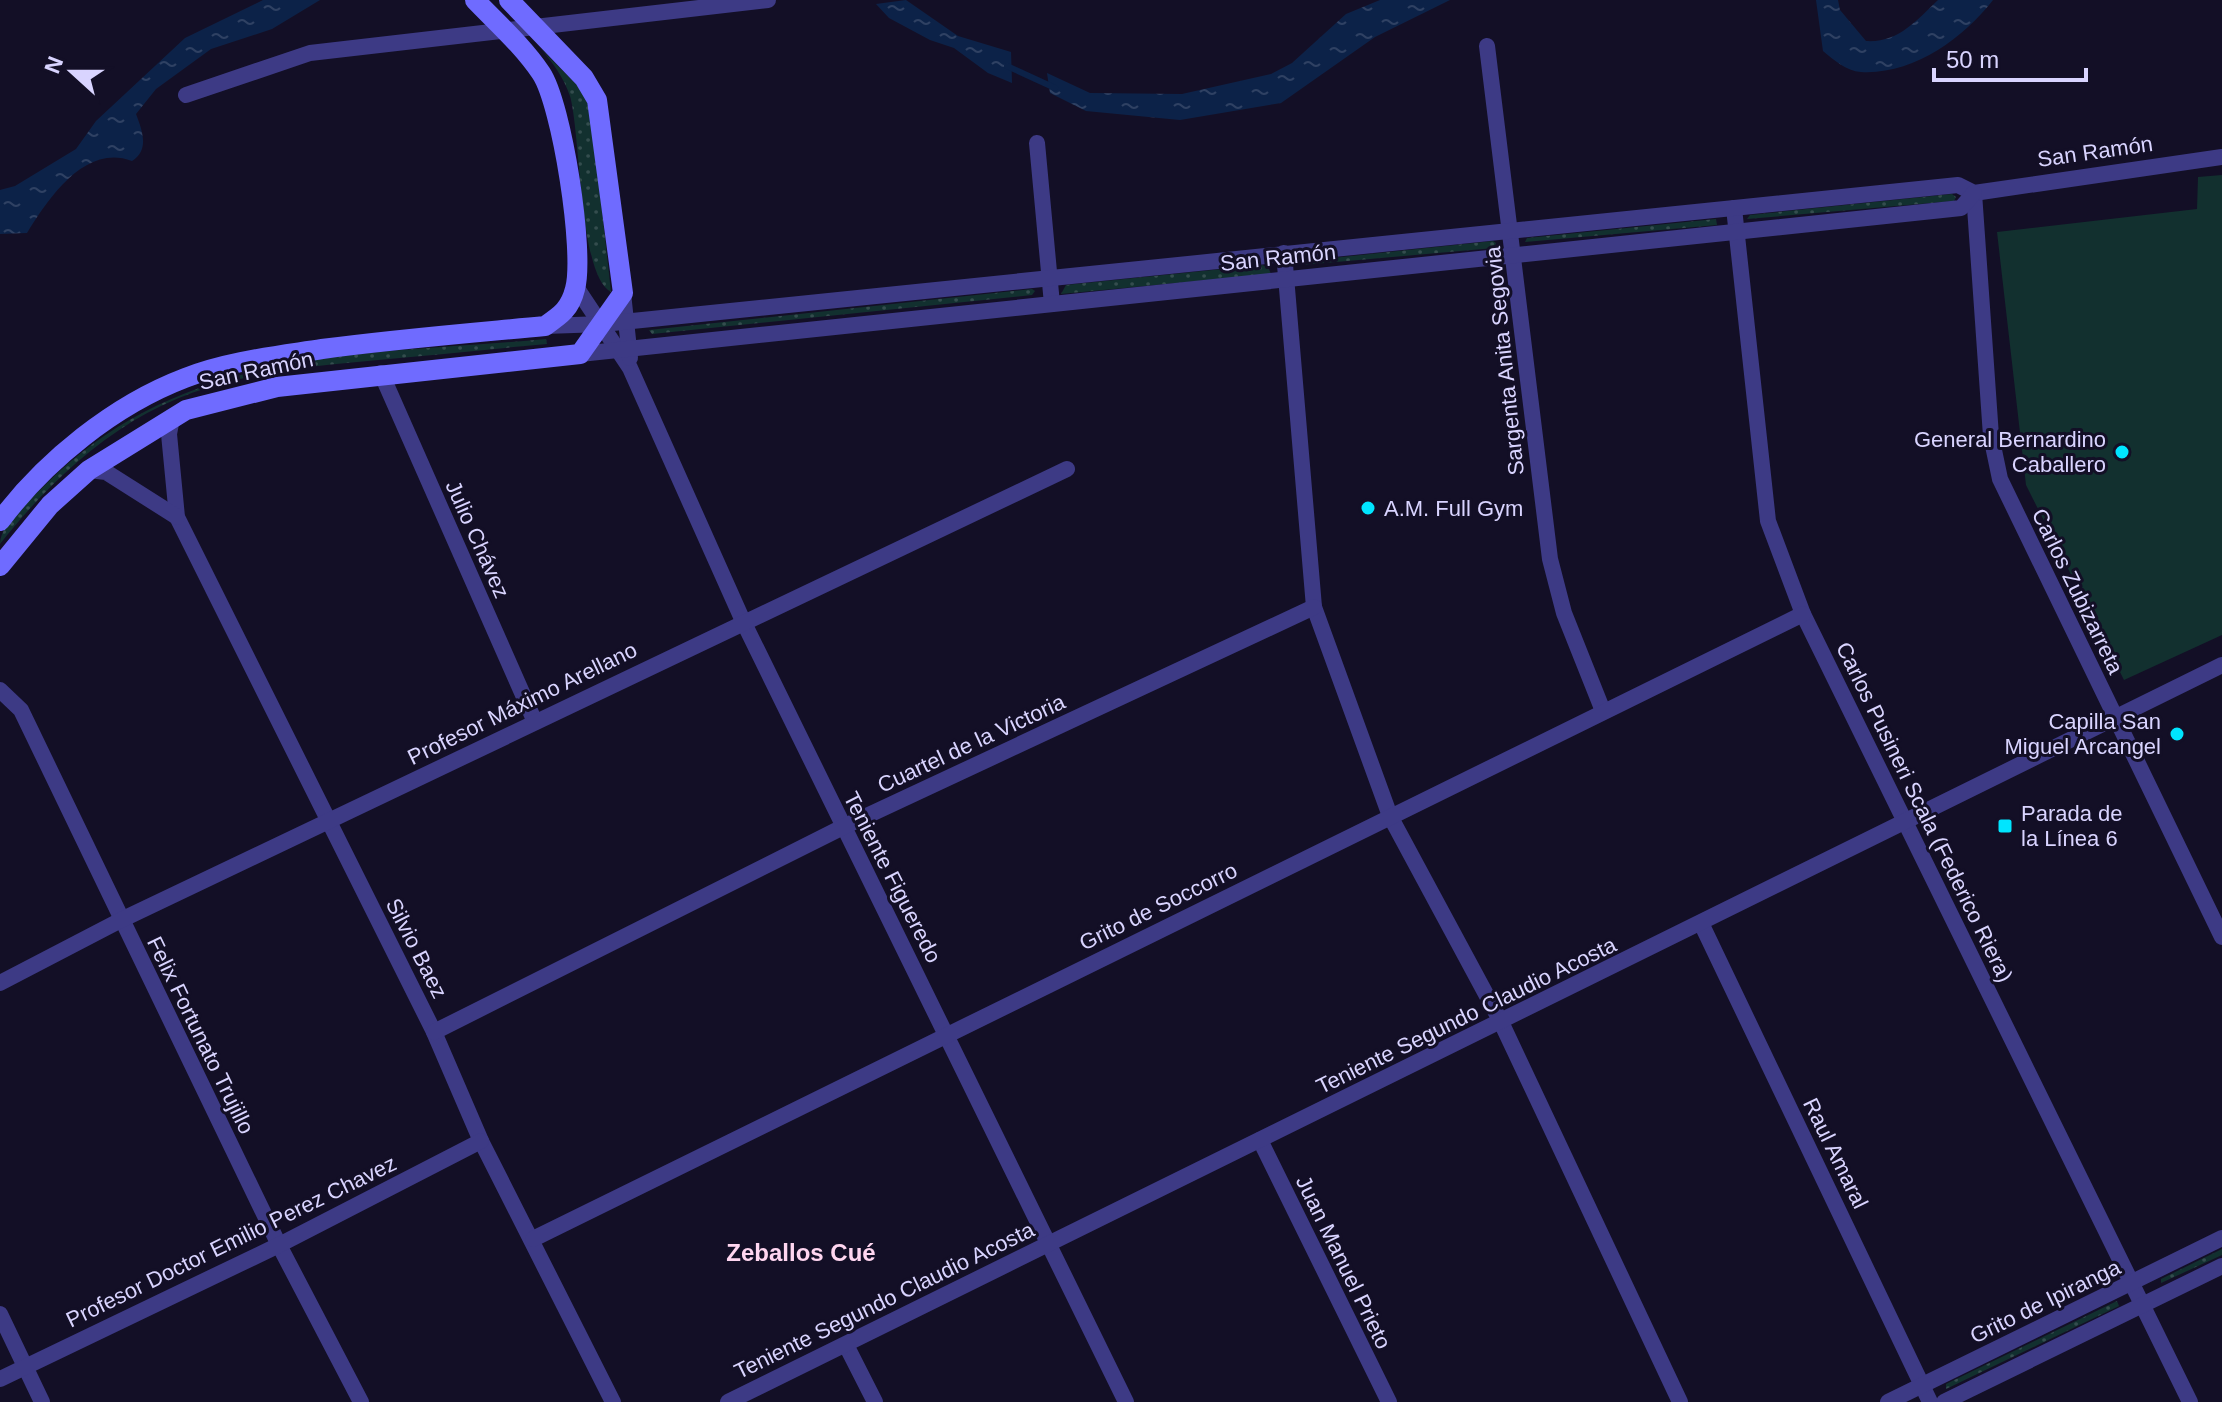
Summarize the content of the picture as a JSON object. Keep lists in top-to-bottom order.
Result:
{
  "streets": {
    "street": [
      "San Ramón",
      "Sargenta Anita Segovia",
      "Julio Chávez",
      "Carlos Zubizarreta",
      "Profesor Máximo Arellano",
      "Cuartel de la Victoria",
      "Carlos Pusineri Scala (Federico Riera)",
      "Teniente Figueredo",
      "Grito de Soccorro",
      "Silvio Baez",
      "Teniente Segundo Claudio Acosta",
      "Felix Fortunato Trujillo",
      "Raul Amaral",
      "Profesor Doctor Emilio Perez Chavez",
      "Juan Manuel Prieto",
      "Grito de Ipiranga"
    ]
  },
  "crossings": [
    ["San Ramón", "Sargenta Anita Segovia"],
    ["San Ramón", "Julio Chávez"],
    ["San Ramón", "Carlos Zubizarreta"],
    ["San Ramón", "Carlos Pusineri Scala (Federico Riera)"],
    ["San Ramón", "Teniente Figueredo"],
    ["San Ramón", "Silvio Baez"],
    ["Sargenta Anita Segovia", "Grito de Soccorro"],
    ["Julio Chávez", "Profesor Máximo Arellano"],
    ["Carlos Zubizarreta", "Teniente Segundo Claudio Acosta"],
    ["Profesor Máximo Arellano", "Teniente Figueredo"],
    ["Profesor Máximo Arellano", "Silvio Baez"],
    ["Profesor Máximo Arellano", "Felix Fortunato Trujillo"],
    ["Cuartel de la Victoria", "Teniente Figueredo"],
    ["Cuartel de la Victoria", "Silvio Baez"],
    ["Carlos Pusineri Scala (Federico Riera)", "Grito de Soccorro"],
    ["Carlos Pusineri Scala (Federico Riera)", "Teniente Segundo Claudio Acosta"],
    ["Carlos Pusineri Scala (Federico Riera)", "Grito de Ipiranga"],
    ["Teniente Figueredo", "Grito de Soccorro"],
    ["Teniente Figueredo", "Teniente Segundo Claudio Acosta"],
    ["Grito de Soccorro", "Silvio Baez"],
    ["Silvio Baez", "Profesor Doctor Emilio Perez Chavez"],
    ["Teniente Segundo Claudio Acosta", "Raul Amaral"],
    ["Teniente Segundo Claudio Acosta", "Juan Manuel Prieto"],
    ["Felix Fortunato Trujillo", "Profesor Doctor Emilio Perez Chavez"],
    ["Raul Amaral", "Grito de Ipiranga"]
  ],
  "districts": ["Zeballos Cué"],
  "places": {
    "other": ["General Bernardino Caballero", "A.M. Full Gym", "Capilla San Miguel Arcangel"],
    "transit": ["Parada de la Línea 6"]
  },
  "scale_bar": "50 m",
  "north": "left"
}
